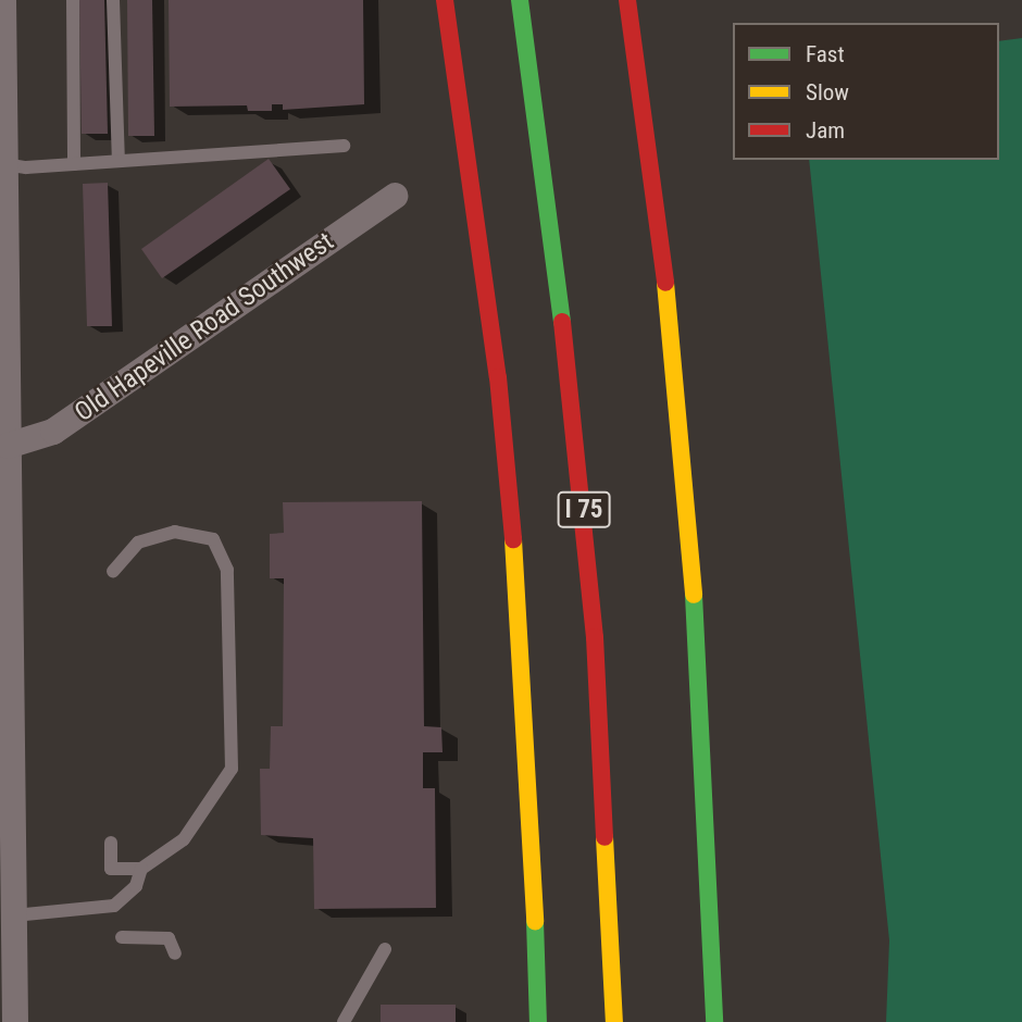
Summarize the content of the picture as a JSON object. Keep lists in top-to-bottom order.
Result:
{
  "streets": {
    "highway": ["I 75"],
    "street": ["Old Hapeville Road Southwest"]
  },
  "legend": ["Fast", "Slow", "Jam"]
}
